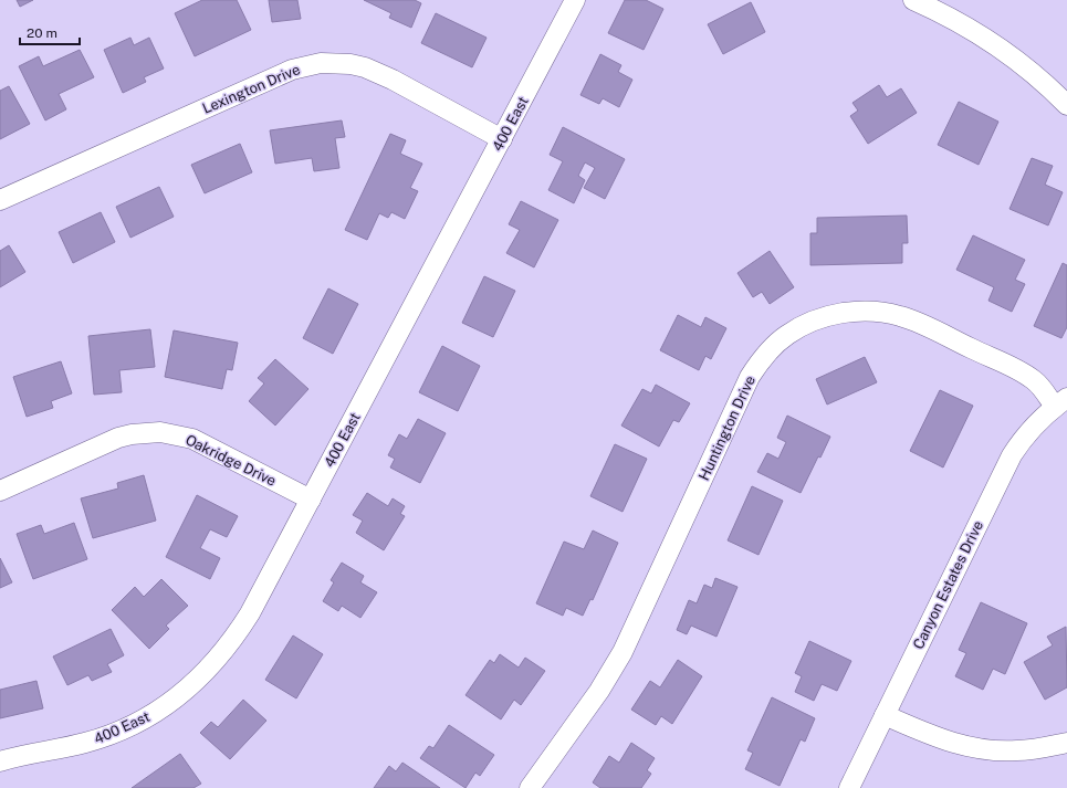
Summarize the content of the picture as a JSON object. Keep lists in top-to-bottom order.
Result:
{
  "streets": {
    "street": [
      "Lexington Drive",
      "400 East",
      "Huntington Drive",
      "Oakridge Drive",
      "Canyon Estates Drive"
    ]
  },
  "crossings": [
    ["Lexington Drive", "400 East"],
    ["400 East", "Oakridge Drive"],
    ["Huntington Drive", "Canyon Estates Drive"]
  ],
  "scale_bar": "20 m"
}
